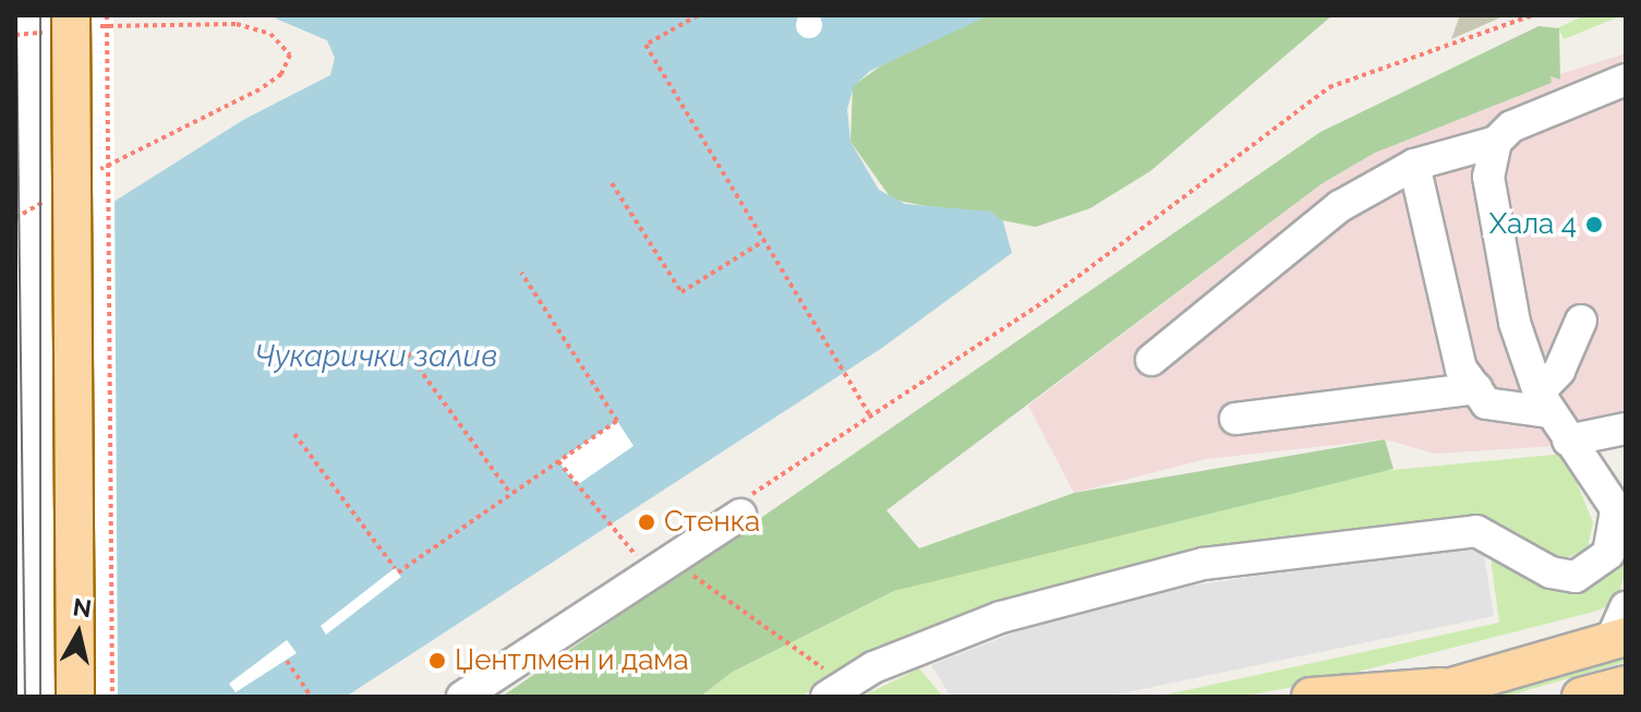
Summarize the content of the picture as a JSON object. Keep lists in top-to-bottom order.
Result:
{
  "water": ["Чукарички залив"],
  "places": ["Хала 4", "Стенка", "Џентлмен и дама"],
  "north": "top"
}
